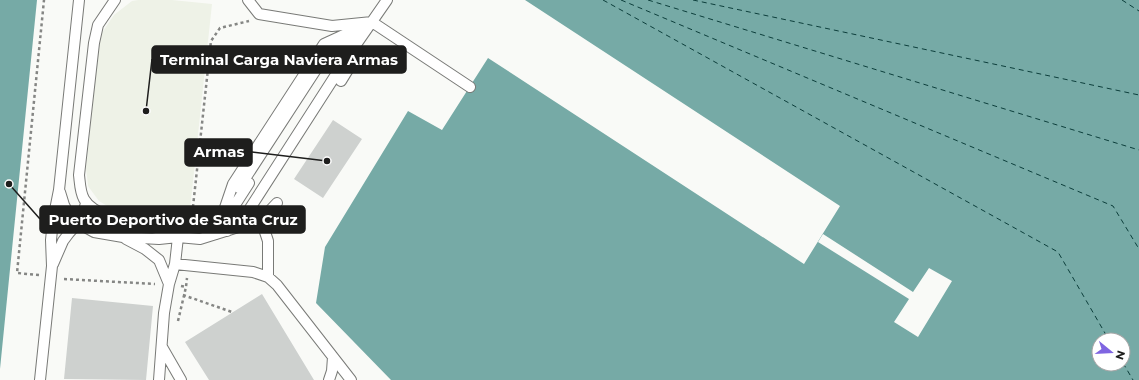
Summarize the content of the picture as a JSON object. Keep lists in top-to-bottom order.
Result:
{
  "places": ["Terminal Carga Naviera Armas", "Armas", "Puerto Deportivo de Santa Cruz"],
  "north": "right"
}
